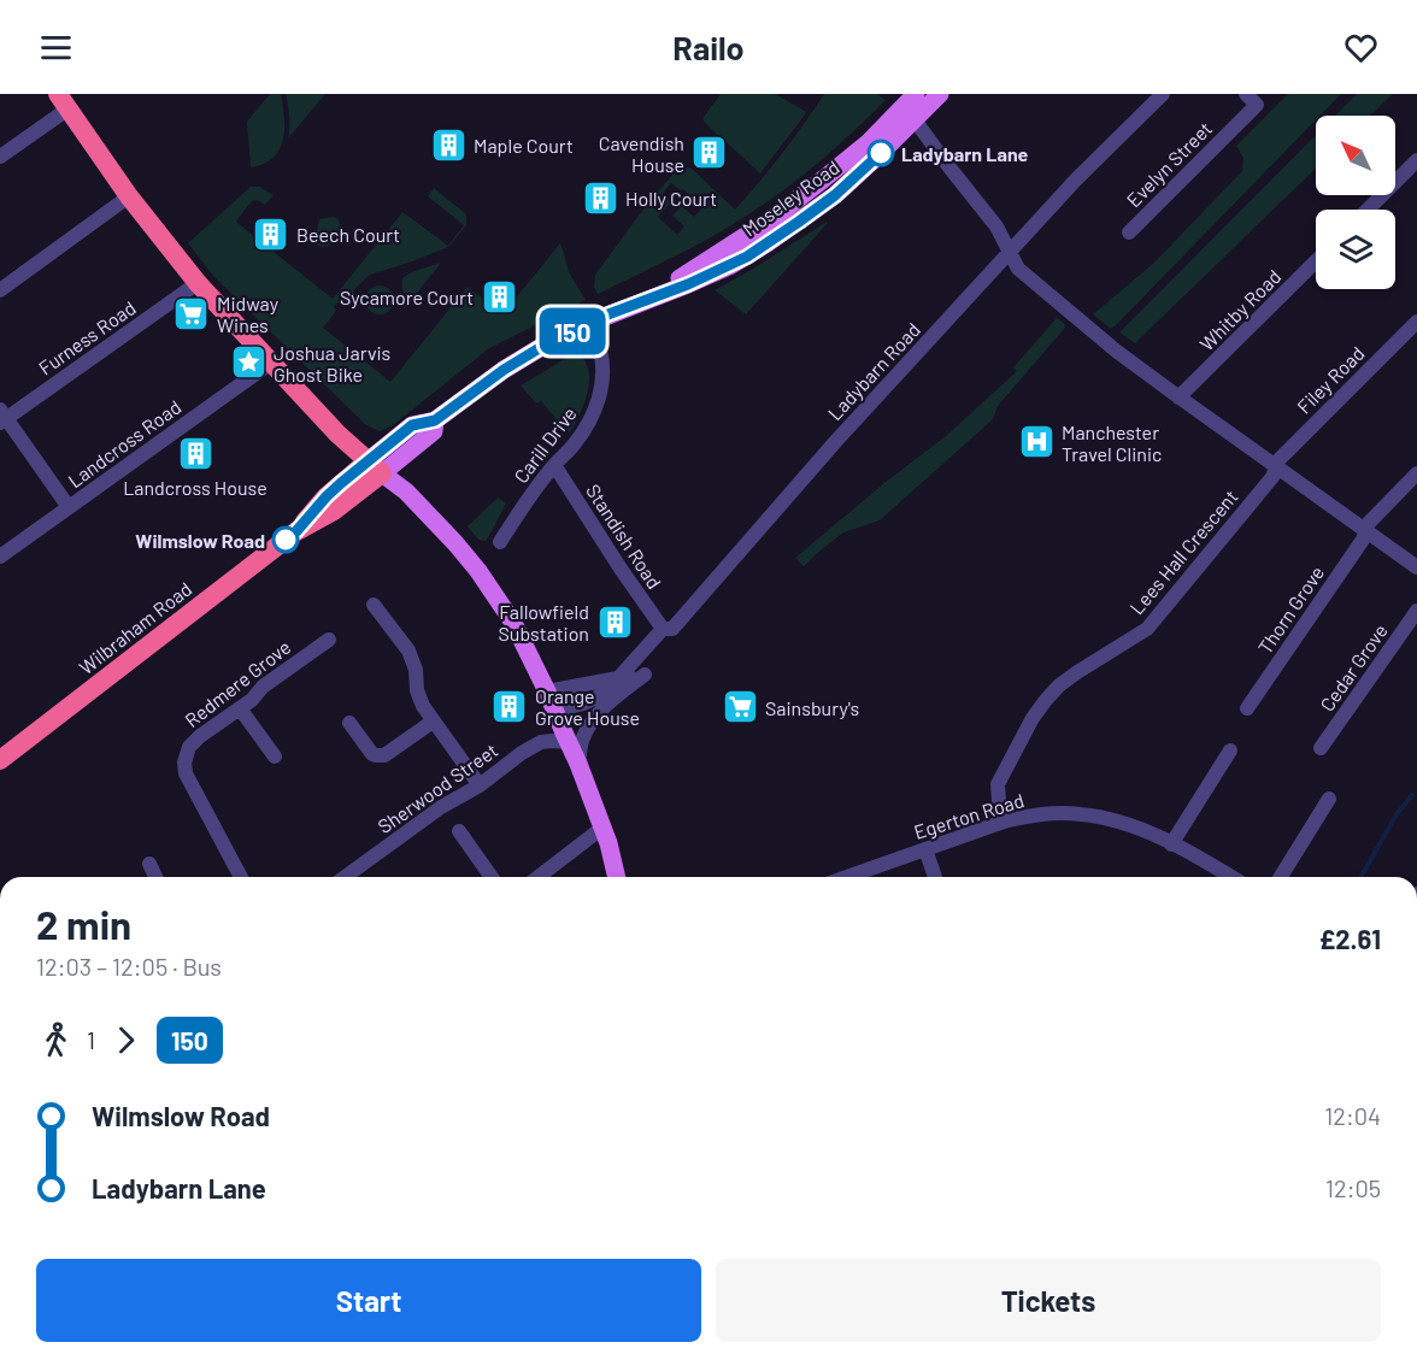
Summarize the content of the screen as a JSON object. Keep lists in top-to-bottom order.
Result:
{
  "streets": {
    "highway": ["Wilbraham Road"],
    "main road": ["Moseley Road"],
    "street": [
      "Evelyn Street",
      "Whitby Road",
      "Furness Road",
      "Ladybarn Road",
      "Filey Road",
      "Landcross Road",
      "Carill Drive",
      "Standish Road",
      "Lees Hall Crescent",
      "Thorn Grove",
      "Cedar Grove",
      "Redmere Grove",
      "Sherwood Street",
      "Egerton Road"
    ]
  },
  "crossings": [
    ["Moseley Road", "Carill Drive"],
    ["Moseley Road", "Wilbraham Road"],
    ["Ladybarn Road", "Standish Road"],
    ["Filey Road", "Lees Hall Crescent"],
    ["Carill Drive", "Standish Road"],
    ["Lees Hall Crescent", "Egerton Road"]
  ],
  "places": {
    "building": [
      "Maple Court",
      "Cavendish House",
      "Holly Court",
      "Beech Court",
      "Sycamore Court",
      "Landcross House",
      "Fallowfield Substation",
      "Orange Grove House"
    ],
    "other": ["Ladybarn Lane", "Wilmslow Road"],
    "supermarket": ["Midway Wines", "Sainsbury's"],
    "place": ["Joshua Jarvis Ghost Bike"],
    "hospital": ["Manchester Travel Clinic"]
  },
  "lines": ["bus line 150"],
  "north": "top left",
  "page": {
    "header": "Railo",
    "on_map": "150",
    "heading": ["2 min", "12:03 – 12:05 · Bus", "£2.61"],
    "legs": ["1", "150"],
    "list": [
      {
        "name": "Wilmslow Road",
        "value": "12:04"
      },
      {
        "name": "Ladybarn Lane",
        "value": "12:05"
      }
    ],
    "buttons": ["Start", "Tickets"]
  }
}
